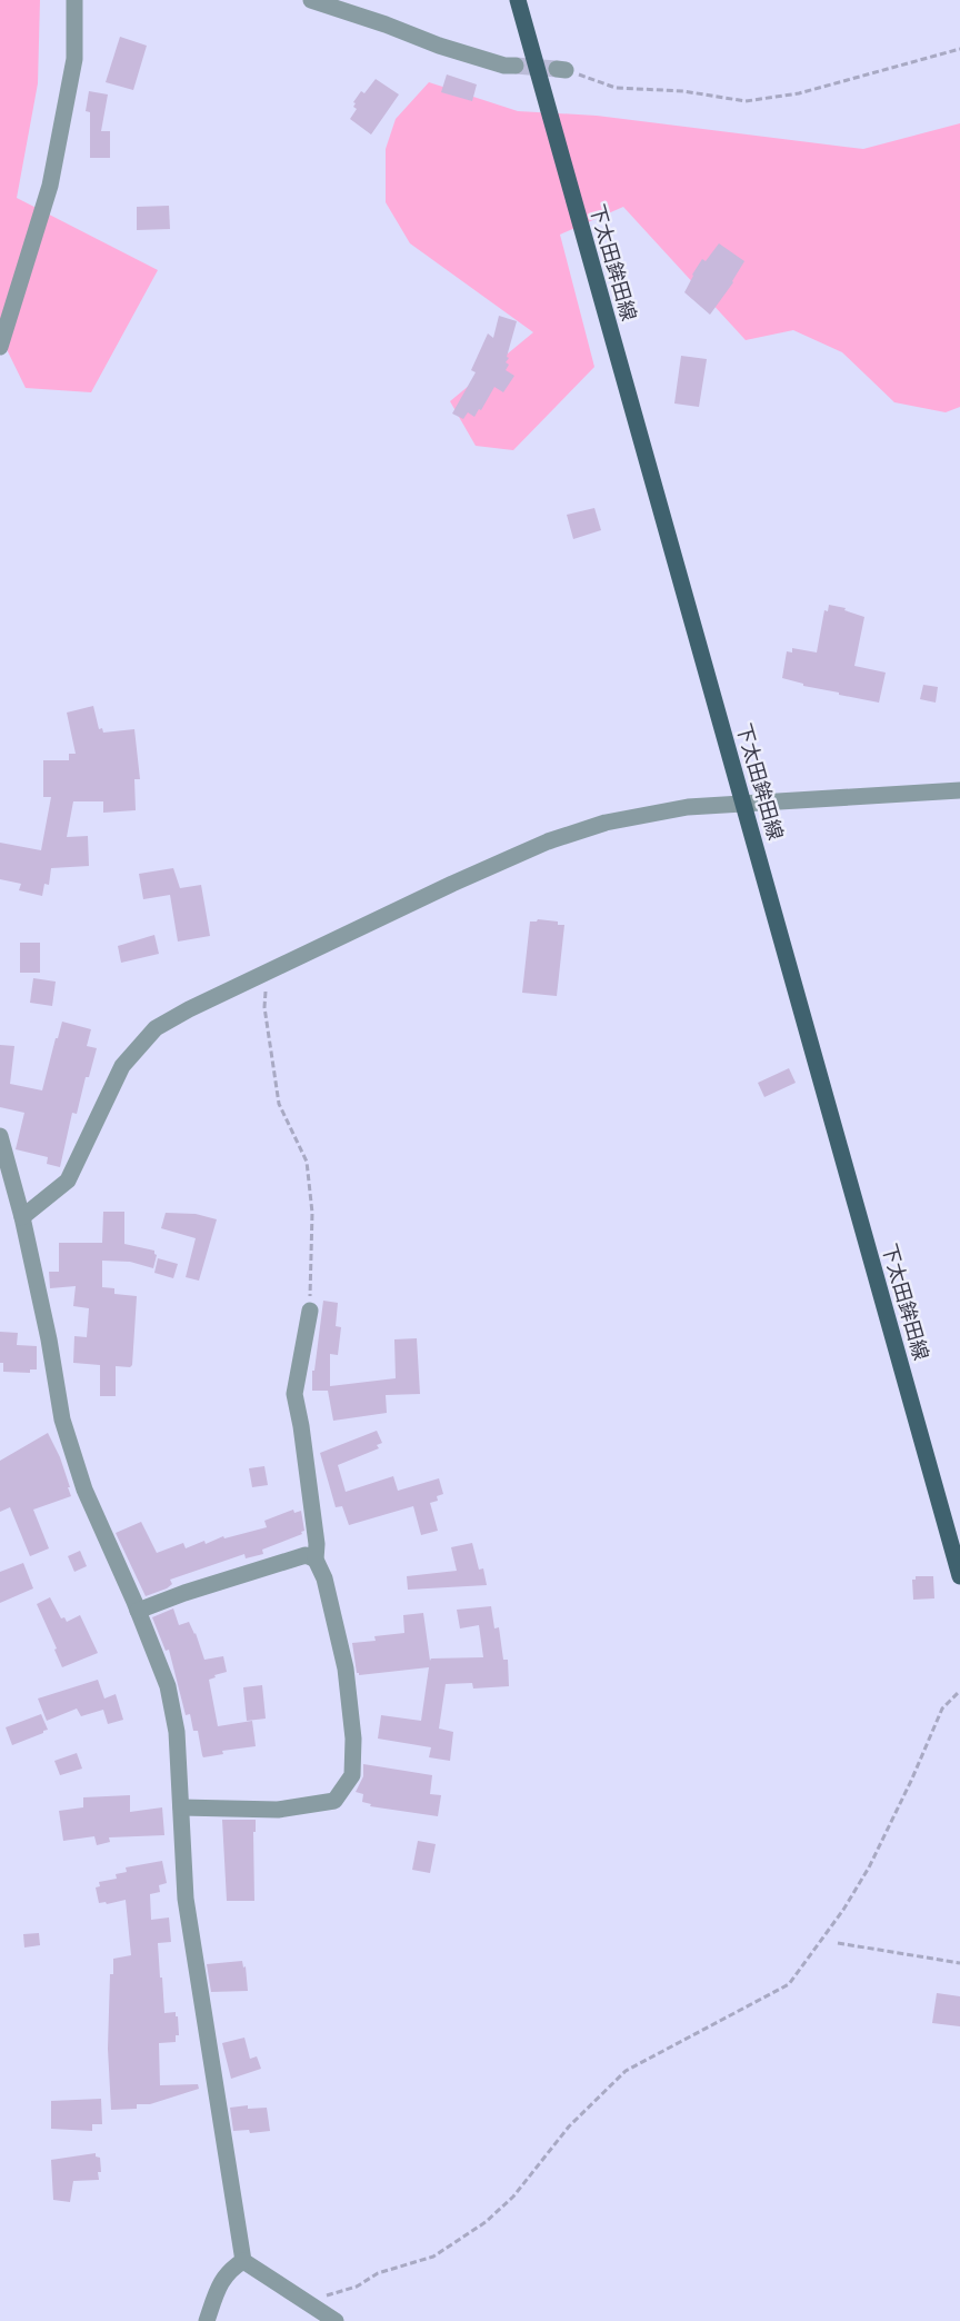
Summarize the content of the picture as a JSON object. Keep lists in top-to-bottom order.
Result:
{
  "streets": {
    "main road": ["下太田鉾田線"]
  }
}
